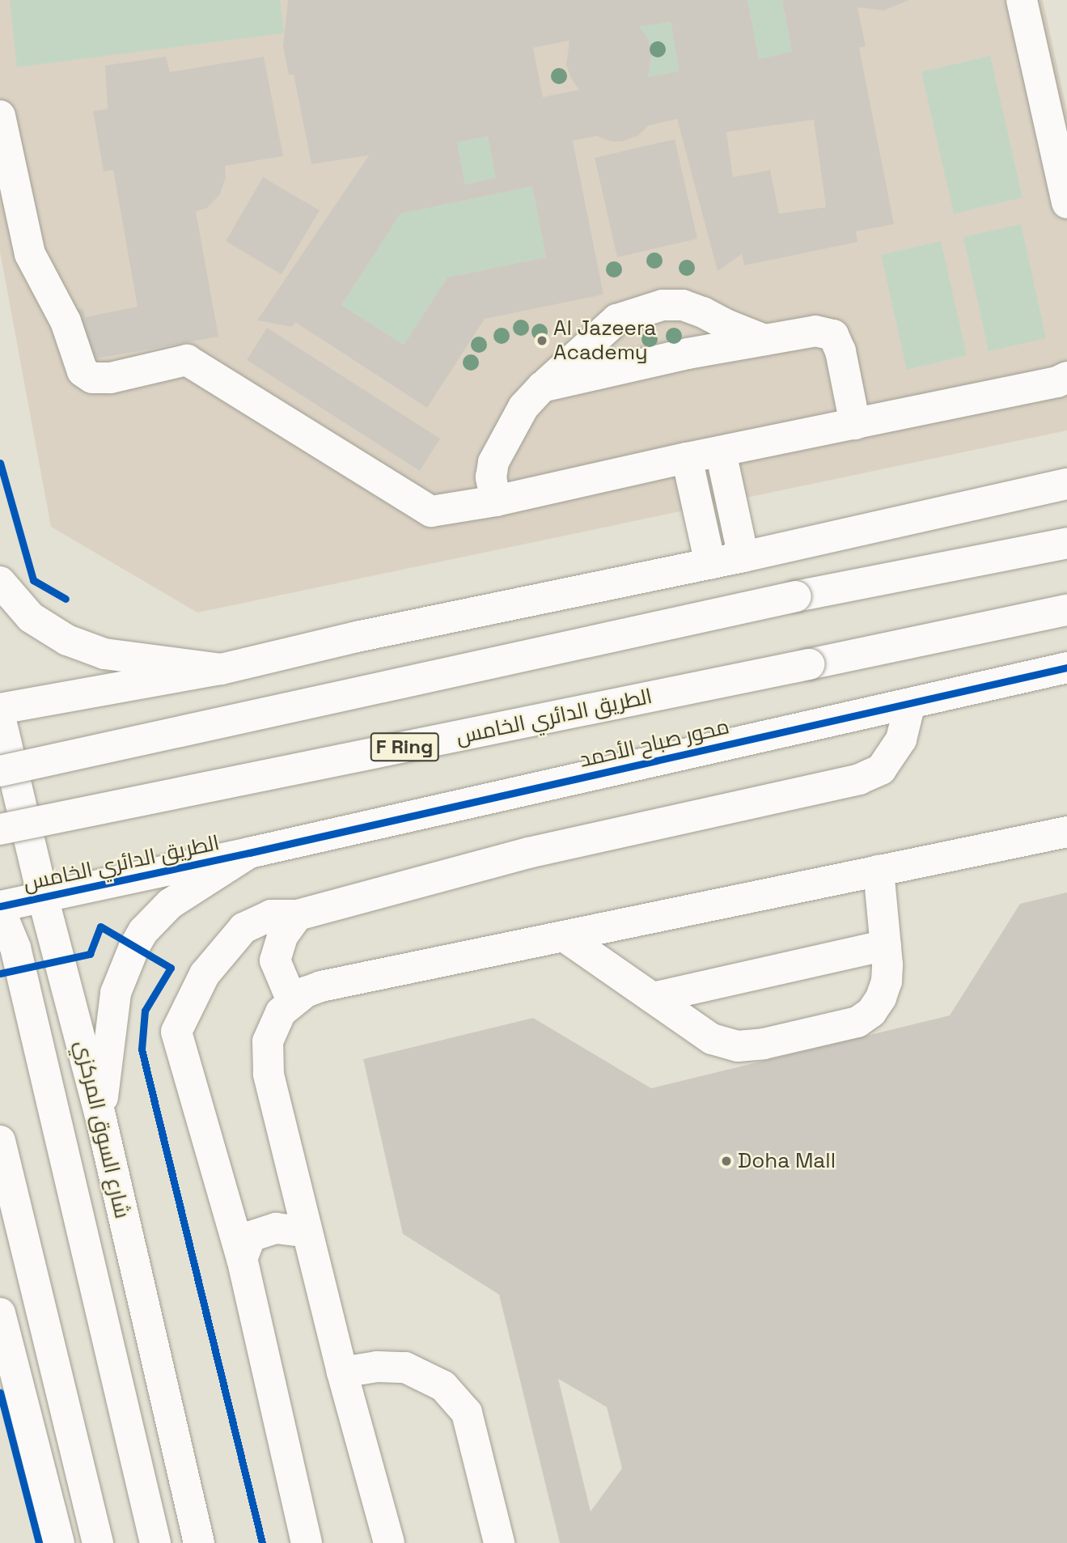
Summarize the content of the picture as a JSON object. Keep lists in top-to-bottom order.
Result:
{
  "streets": {
    "main road": [
      "الطريق الدائري الخامس",
      "محور صباح الأحمد",
      "F Ring",
      "شارع السوق المركزي"
    ]
  },
  "crossings": [
    ["الطريق الدائري الخامس", "محور صباح الأحمد"],
    ["الطريق الدائري الخامس", "شارع السوق المركزي"]
  ],
  "places": ["Al Jazeera Academy", "Doha Mall"]
}
